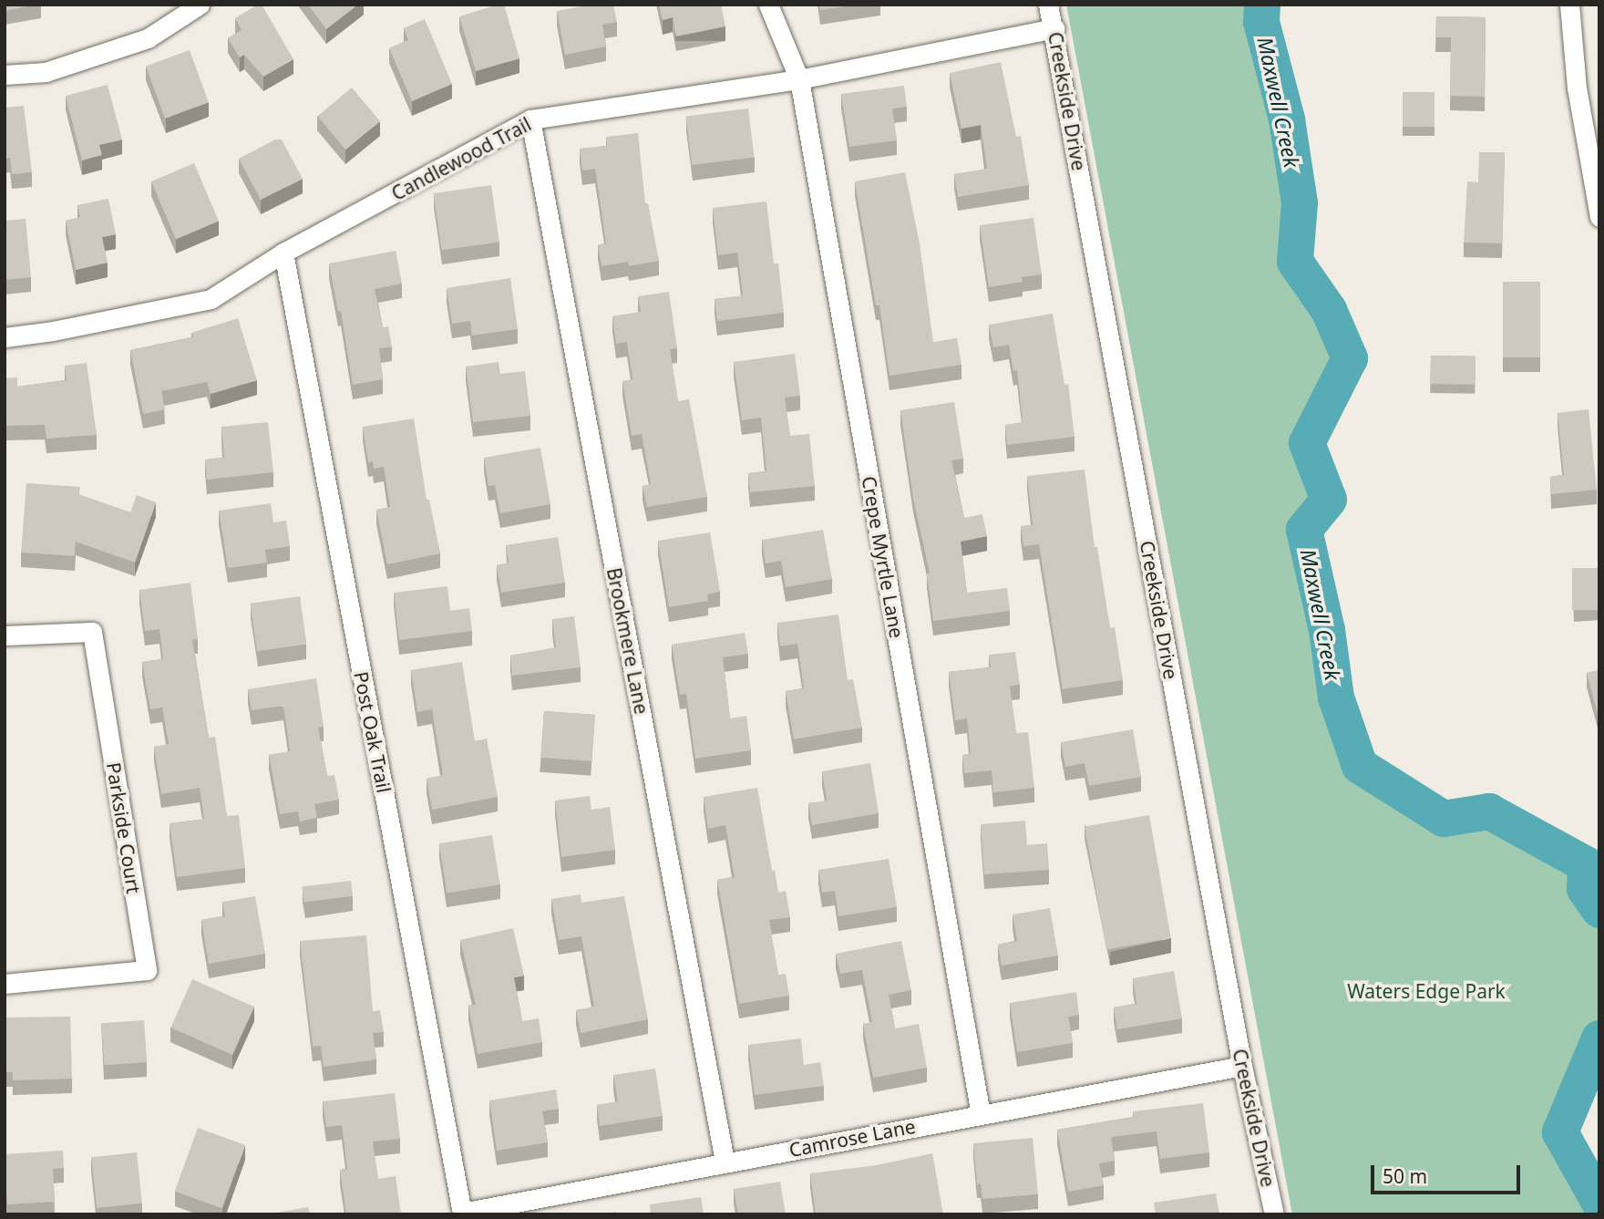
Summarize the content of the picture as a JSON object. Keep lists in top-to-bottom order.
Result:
{
  "streets": {
    "street": [
      "Creekside Drive",
      "Candlewood Trail",
      "Crepe Myrtle Lane",
      "Brookmere Lane",
      "Post Oak Trail",
      "Parkside Court",
      "Camrose Lane"
    ]
  },
  "crossings": [
    ["Creekside Drive", "Candlewood Trail"],
    ["Creekside Drive", "Camrose Lane"],
    ["Candlewood Trail", "Crepe Myrtle Lane"],
    ["Candlewood Trail", "Brookmere Lane"],
    ["Candlewood Trail", "Post Oak Trail"],
    ["Crepe Myrtle Lane", "Camrose Lane"],
    ["Brookmere Lane", "Camrose Lane"],
    ["Post Oak Trail", "Camrose Lane"]
  ],
  "water": ["Maxwell Creek"],
  "parks": ["Waters Edge Park"],
  "scale_bar": "50 m"
}
